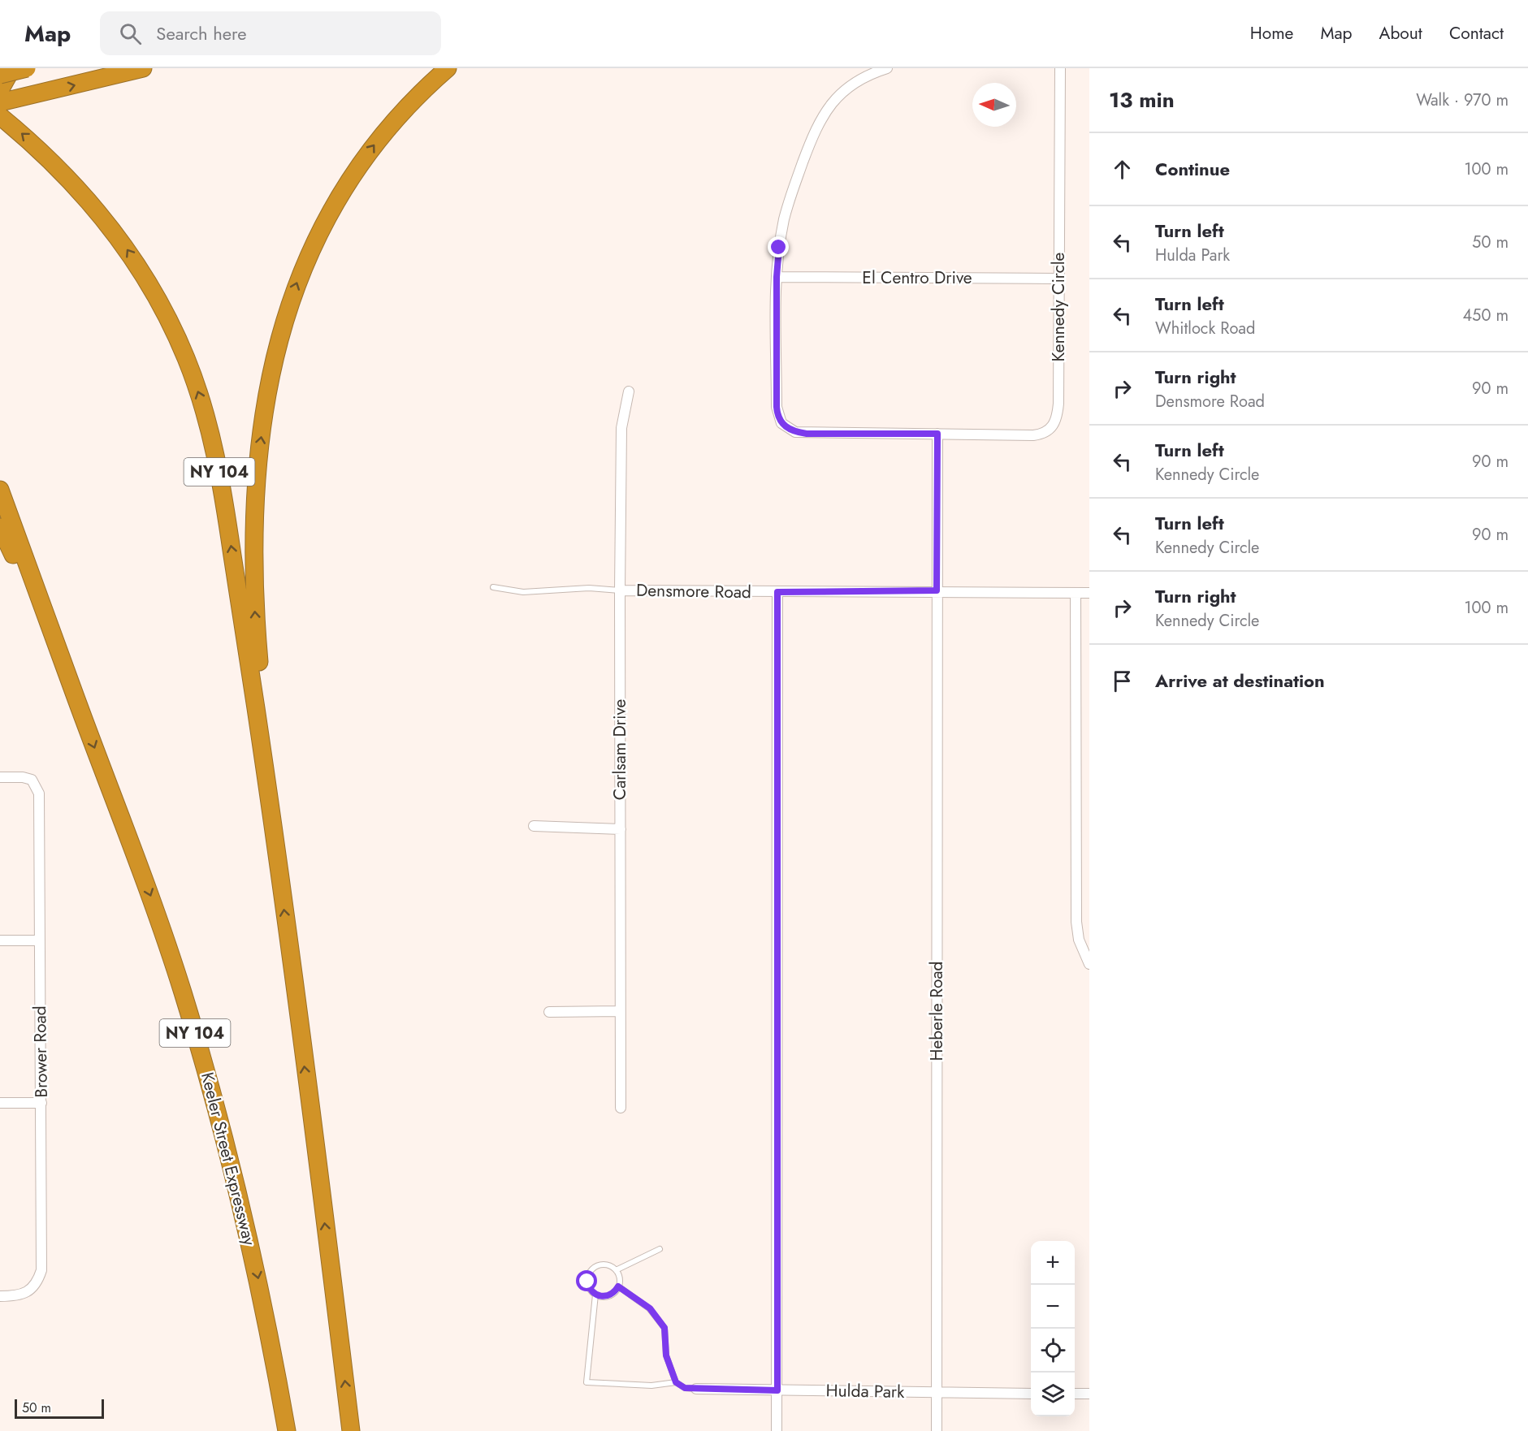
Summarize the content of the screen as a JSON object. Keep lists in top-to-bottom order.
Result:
{
  "streets": {
    "highway": ["NY 104", "Keeler Street Expressway"],
    "street": [
      "El Centro Drive",
      "Kennedy Circle",
      "Densmore Road",
      "Carlsam Drive",
      "Heberle Road",
      "Brower Road",
      "Hulda Park"
    ]
  },
  "crossings": [
    ["El Centro Drive", "Kennedy Circle"],
    ["NY 104", "Keeler Street Expressway"],
    ["Densmore Road", "Carlsam Drive"],
    ["Densmore Road", "Heberle Road"],
    ["Heberle Road", "Hulda Park"]
  ],
  "scale_bar": "50 m",
  "north": "left",
  "page": {
    "header": "Map",
    "search": "Search here",
    "nav": [
      "Home",
      "Map",
      "About",
      "Contact"
    ],
    "heading": ["13 min", "Walk · 970 m"],
    "list": [
      ["Continue", "100 m"],
      ["Turn left", "Hulda Park", "50 m"],
      ["Turn left", "Whitlock Road", "450 m"],
      ["Turn right", "Densmore Road", "90 m"],
      ["Turn left", "Kennedy Circle", "90 m"],
      ["Turn left", "Kennedy Circle", "90 m"],
      ["Turn right", "Kennedy Circle", "100 m"],
      "Arrive at destination"
    ],
    "map_buttons": ["+", "−"],
    "scale": "50 m"
  }
}
